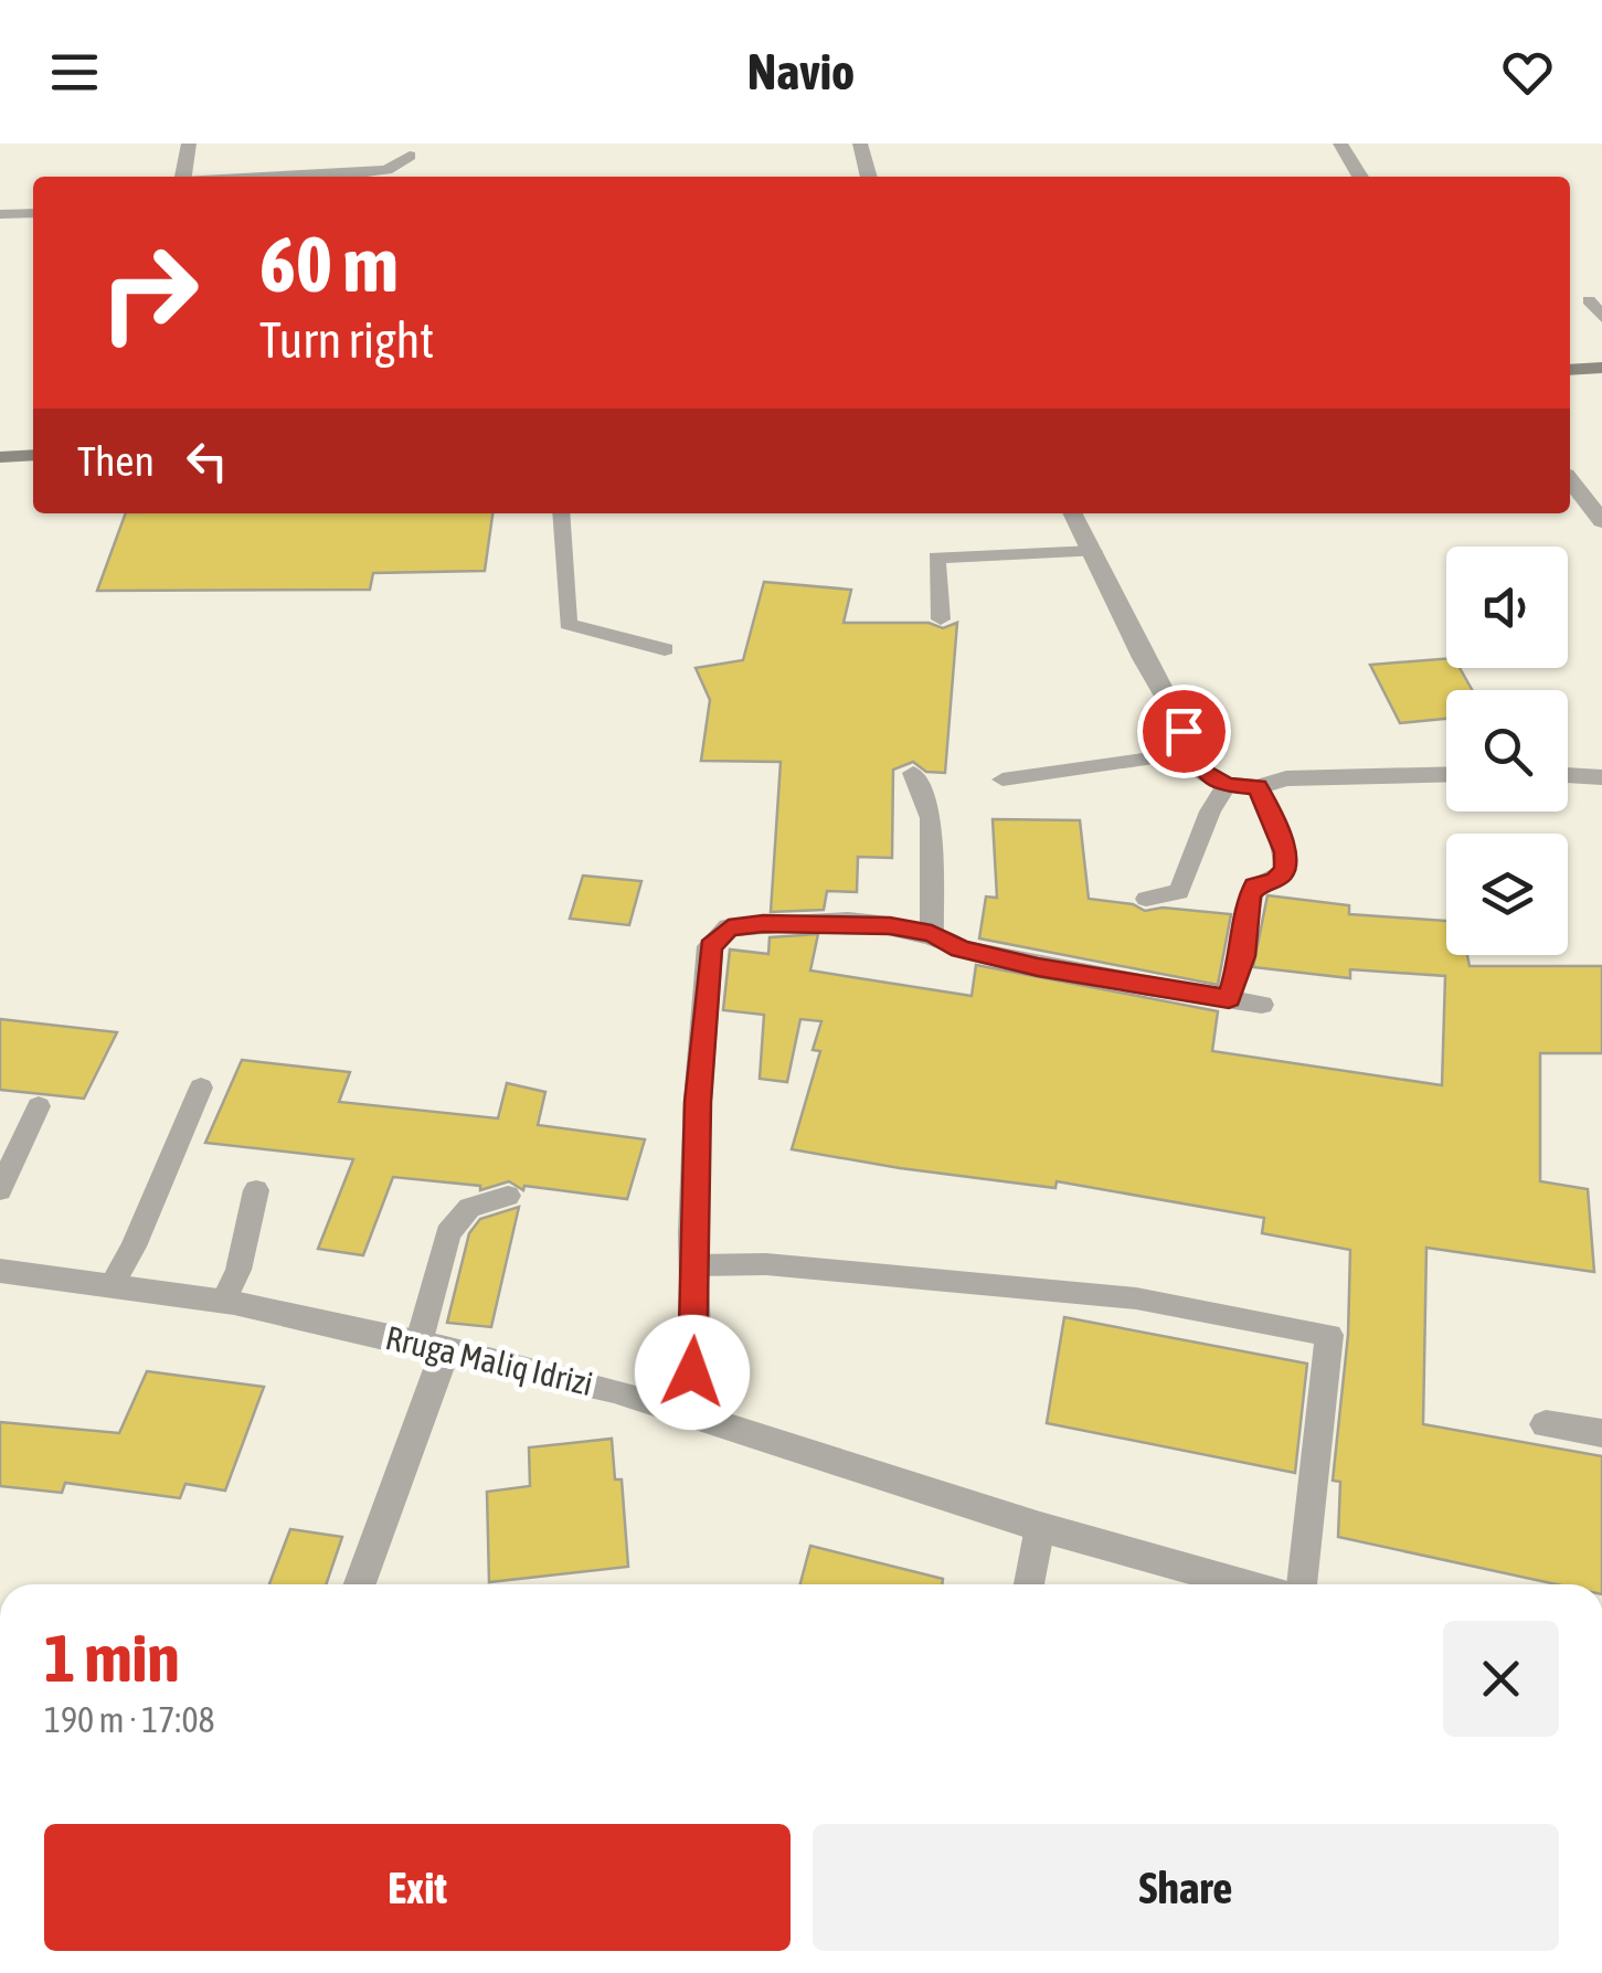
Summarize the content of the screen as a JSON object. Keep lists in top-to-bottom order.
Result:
{
  "streets": {
    "street": ["Rruga Maliq Idrizi"]
  },
  "page": {
    "header": "Navio",
    "turn": ["60 m", "Turn right"],
    "then": "Then",
    "heading": ["1 min", "190 m · 17:08"],
    "buttons": ["Exit", "Share"]
  }
}
